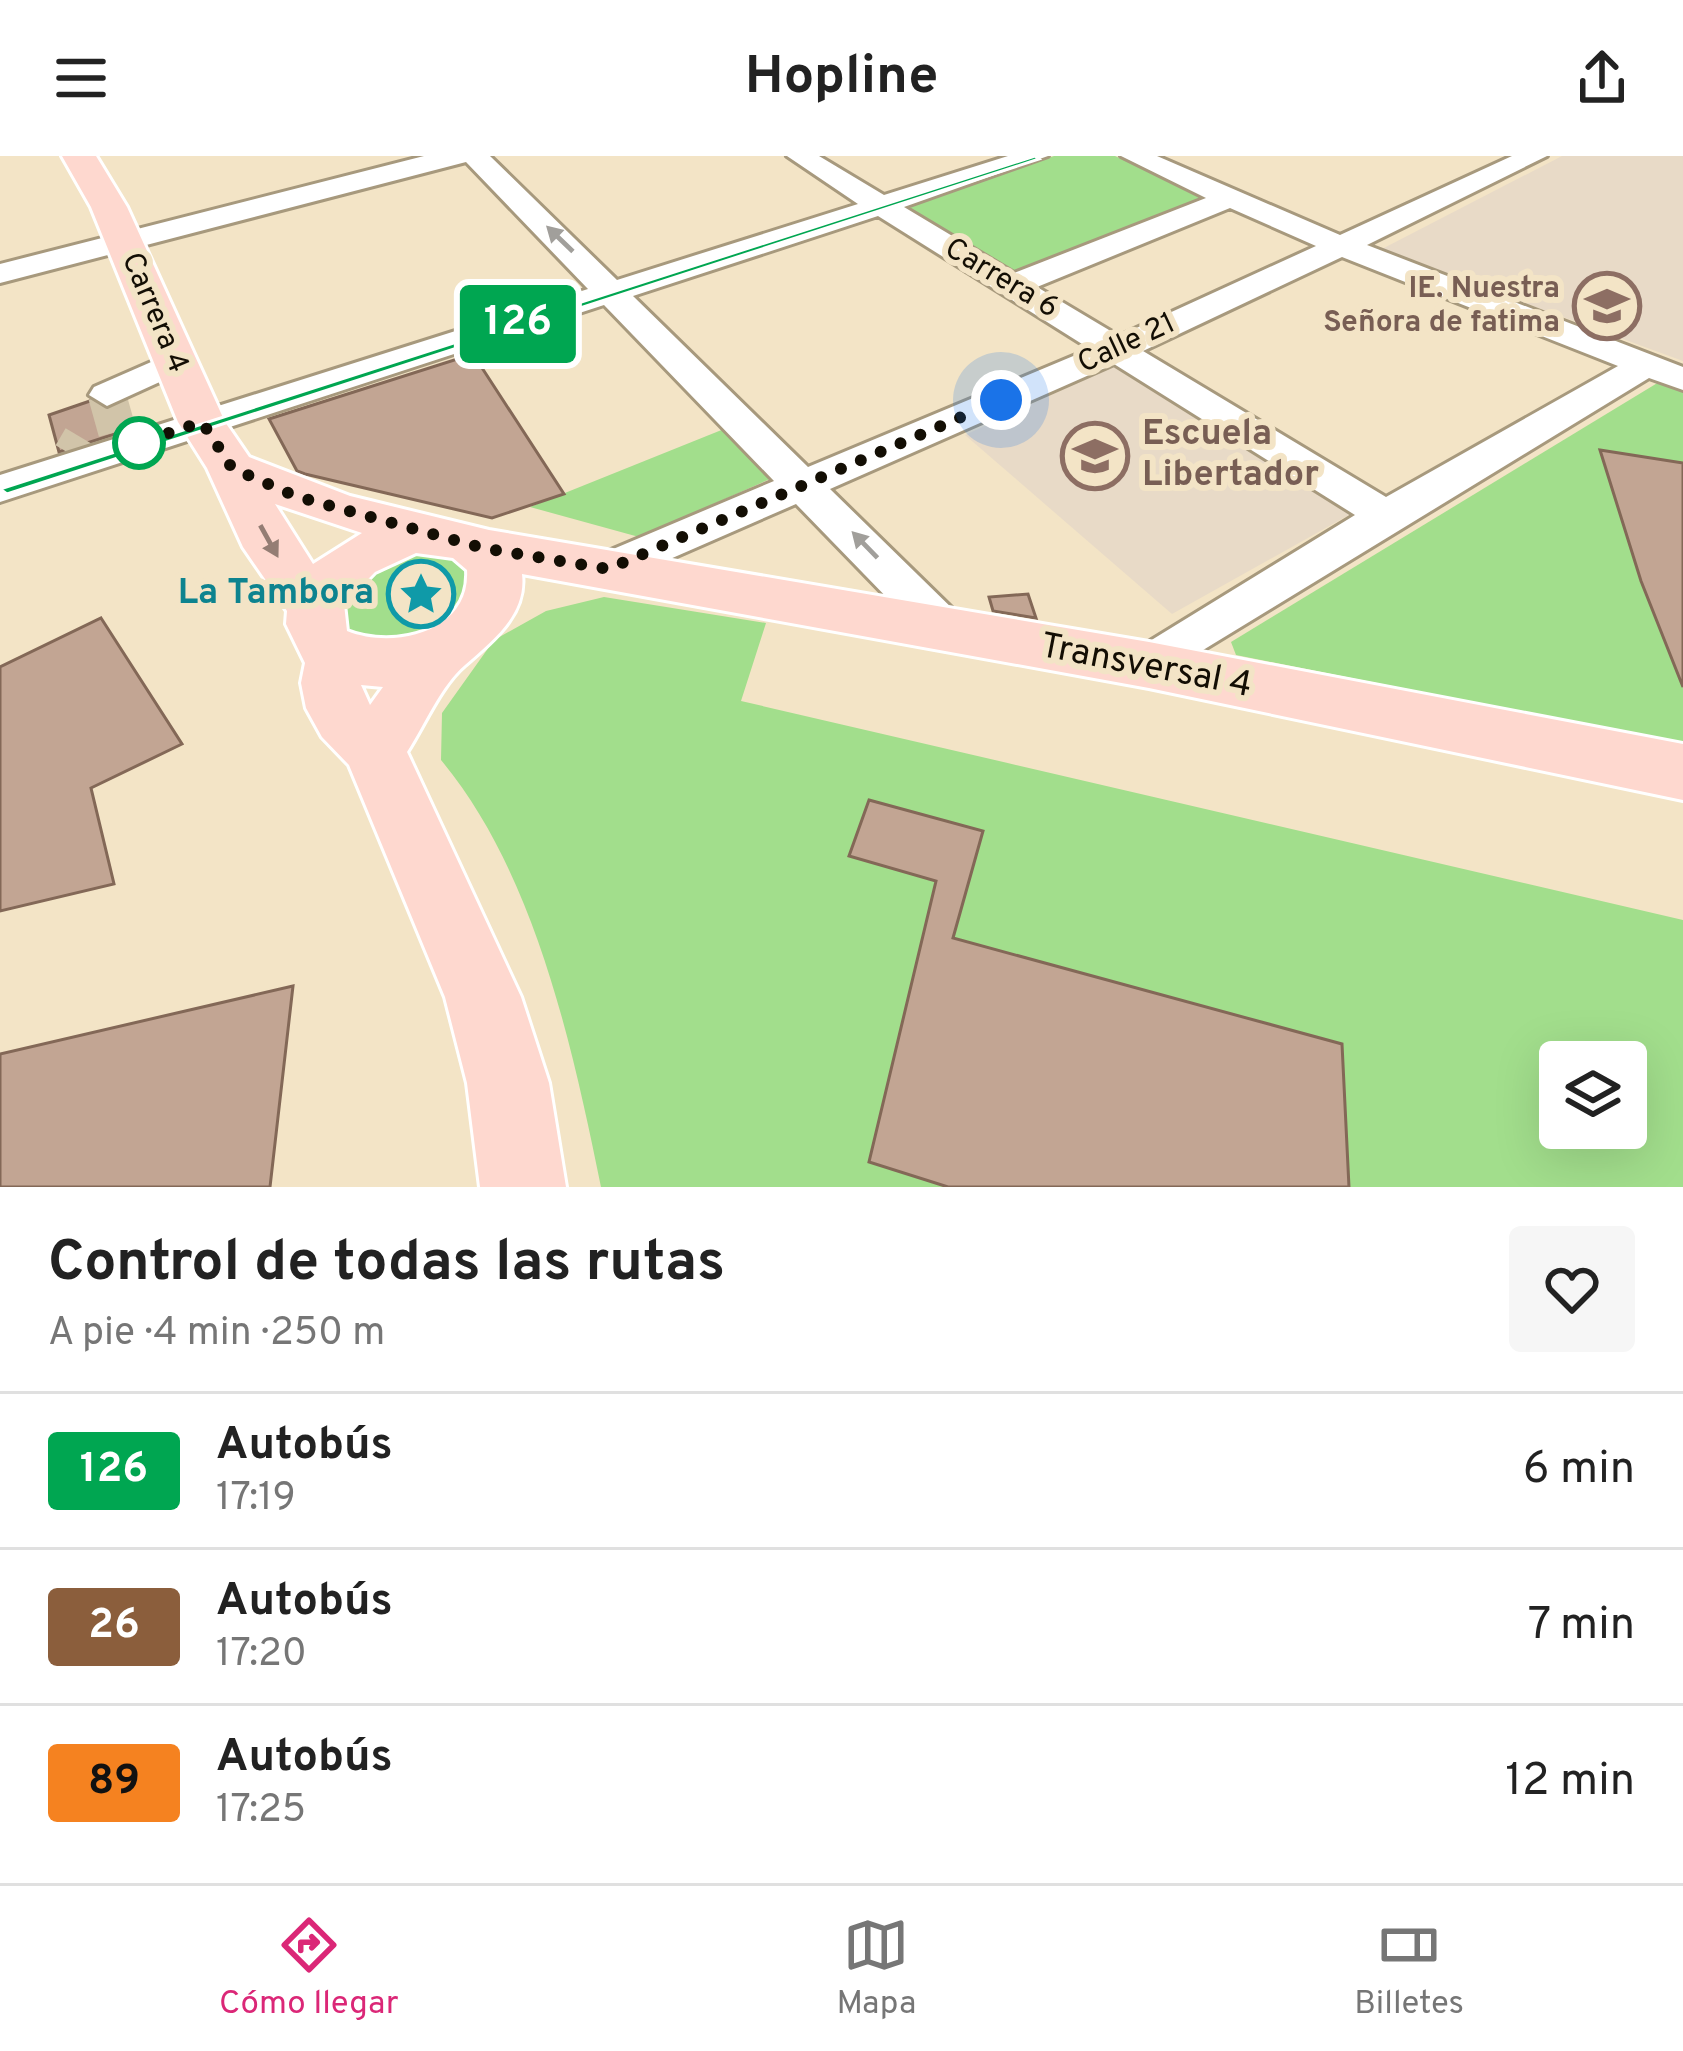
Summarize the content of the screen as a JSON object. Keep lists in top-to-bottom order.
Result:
{
  "streets": {
    "main road": ["Carrera 4", "Transversal 4"],
    "street": ["Carrera 6", "Calle 21"]
  },
  "crossings": [
    ["Carrera 6", "Calle 21"],
    ["Carrera 4", "Transversal 4"],
    ["Calle 21", "Transversal 4"]
  ],
  "one_way": ["Carrera 4"],
  "places": {
    "school or university": ["IE. Nuestra Señora de fatima", "Escuela Libertador"],
    "place": ["La Tambora"]
  },
  "lines": ["bus line 126"],
  "page": {
    "header": "Hopline",
    "on_map": "126",
    "heading": ["Control de todas las rutas", "A pie · 4 min · 250 m"],
    "list": [
      {
        "mark": "126",
        "name": "Autobús",
        "note": "17:19",
        "value": "6 min"
      },
      {
        "mark": "26",
        "name": "Autobús",
        "note": "17:20",
        "value": "7 min"
      },
      {
        "mark": "89",
        "name": "Autobús",
        "note": "17:25",
        "value": "12 min"
      }
    ],
    "tabs": ["Cómo llegar", "Mapa", "Billetes"]
  }
}
